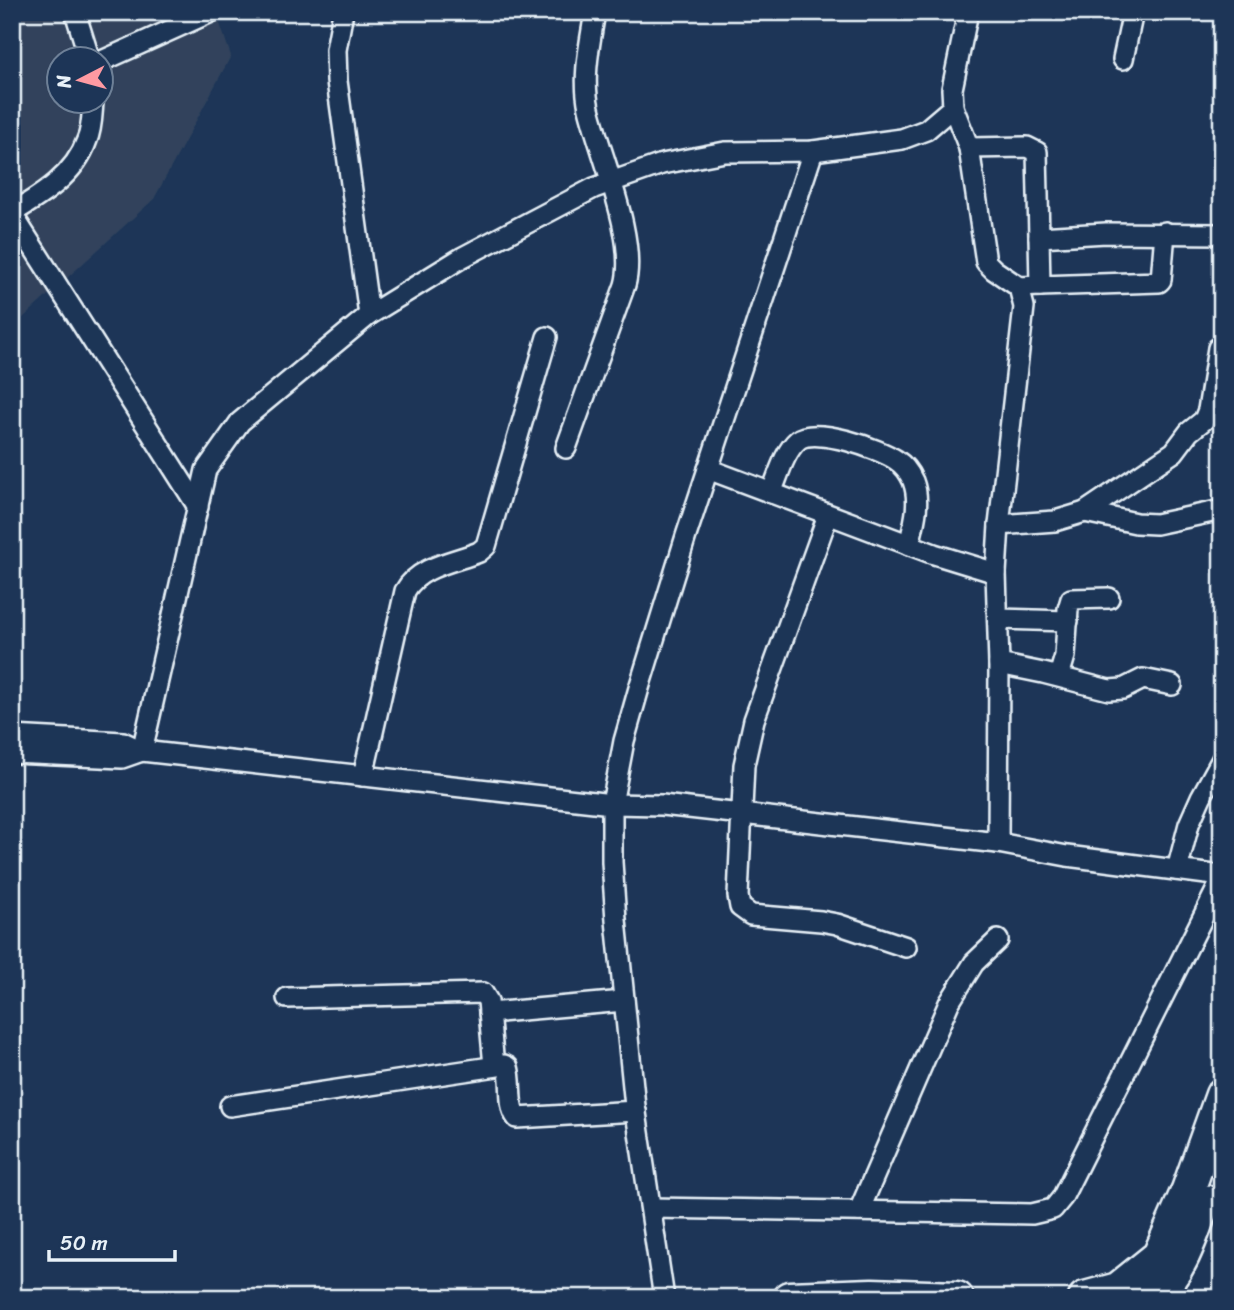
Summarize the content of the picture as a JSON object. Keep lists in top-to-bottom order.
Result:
{
  "scale_bar": "50 m",
  "north": "left"
}
